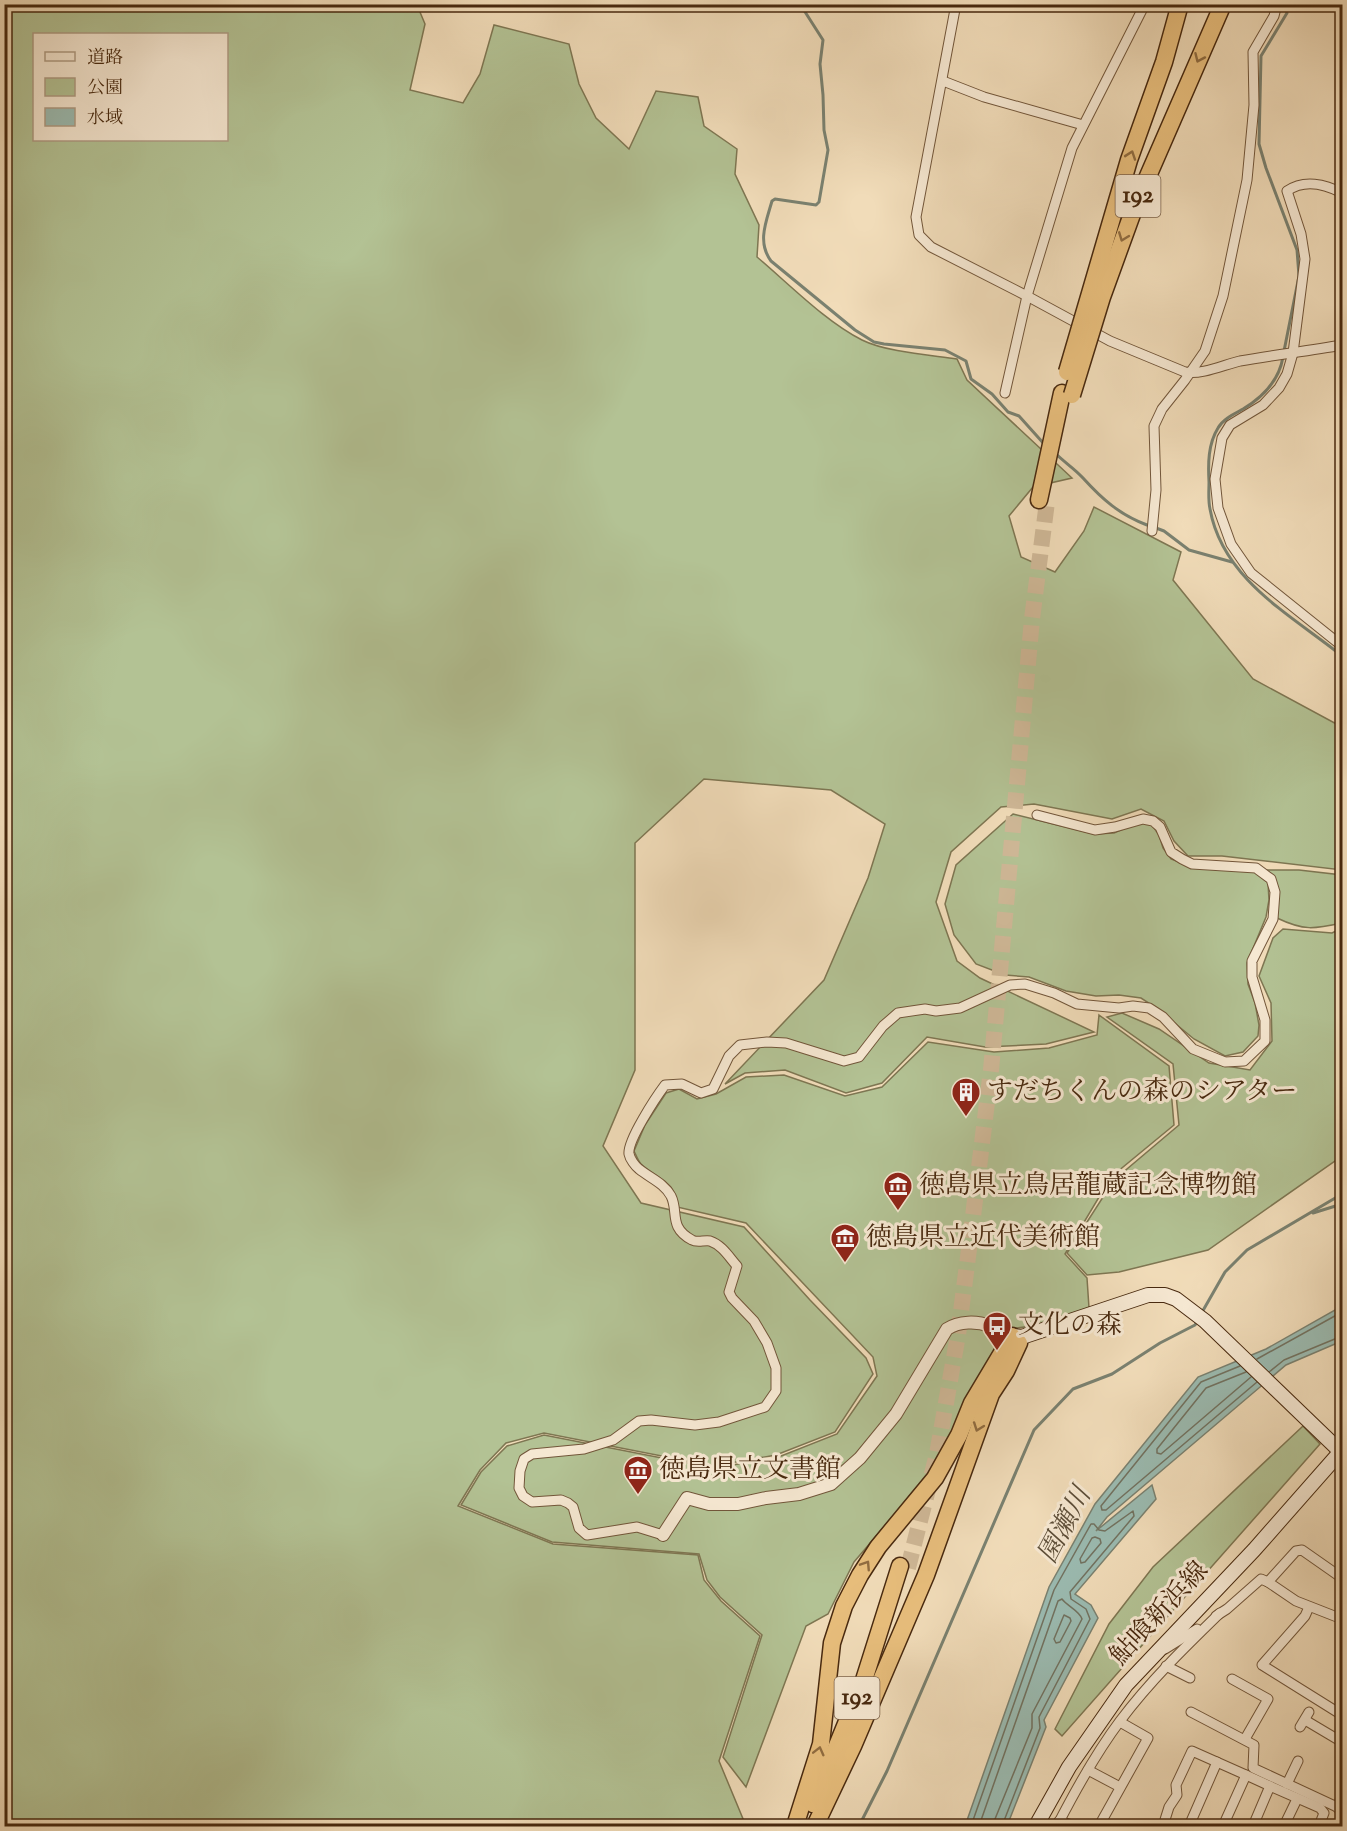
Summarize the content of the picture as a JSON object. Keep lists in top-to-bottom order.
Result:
{
  "streets": {
    "highway": ["192"],
    "main road": ["鮎喰新浜線"]
  },
  "water": ["園瀬川"],
  "places": {
    "building": ["すだちくんの森のシアター"],
    "museum": ["徳島県立鳥居龍蔵記念博物館", "徳島県立近代美術館", "徳島県立文書館"],
    "bus stop": ["文化の森"]
  },
  "legend": ["道路", "公園", "水域"]
}
